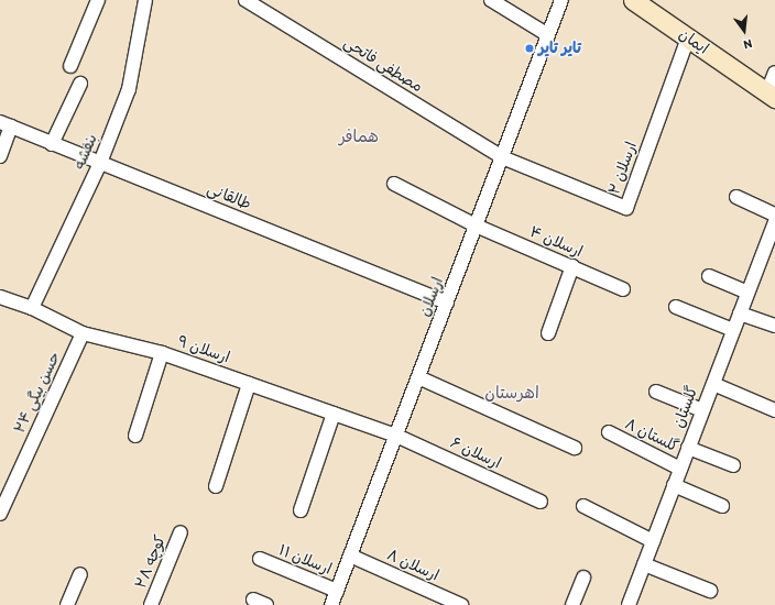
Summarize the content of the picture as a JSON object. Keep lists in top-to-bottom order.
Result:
{
  "streets": {
    "street": [
      "ایمان",
      "مصطفی فاتحی",
      "بنفشه",
      "ارسلان ۲",
      "طالقانی",
      "ارسلان ۴",
      "ارسلان",
      "ارسلان ۹",
      "حسن بیگی ۲۴",
      "گلستان",
      "گلستان ۸",
      "ارسلان ۶",
      "ارسلان ۱۱",
      "کوچه ۲۸",
      "ارسلان ۸"
    ]
  },
  "crossings": [
    ["ایمان", "ارسلان ۲"],
    ["مصطفی فاتحی", "ارسلان ۲"],
    ["مصطفی فاتحی", "ارسلان"],
    ["بنفشه", "طالقانی"],
    ["بنفشه", "ارسلان ۹"],
    ["ارسلان ۲", "ارسلان"],
    ["طالقانی", "ارسلان"],
    ["ارسلان ۴", "ارسلان"],
    ["ارسلان", "ارسلان ۹"],
    ["ارسلان", "ارسلان ۶"],
    ["ارسلان", "ارسلان ۱۱"],
    ["ارسلان", "ارسلان ۸"],
    ["ارسلان ۹", "حسن بیگی ۲۴"],
    ["ارسلان ۹", "ارسلان ۶"],
    ["گلستان", "گلستان ۸"]
  ],
  "districts": ["همافر", "اهرستان"],
  "places": ["تایر تایر"],
  "north": "bottom"
}
